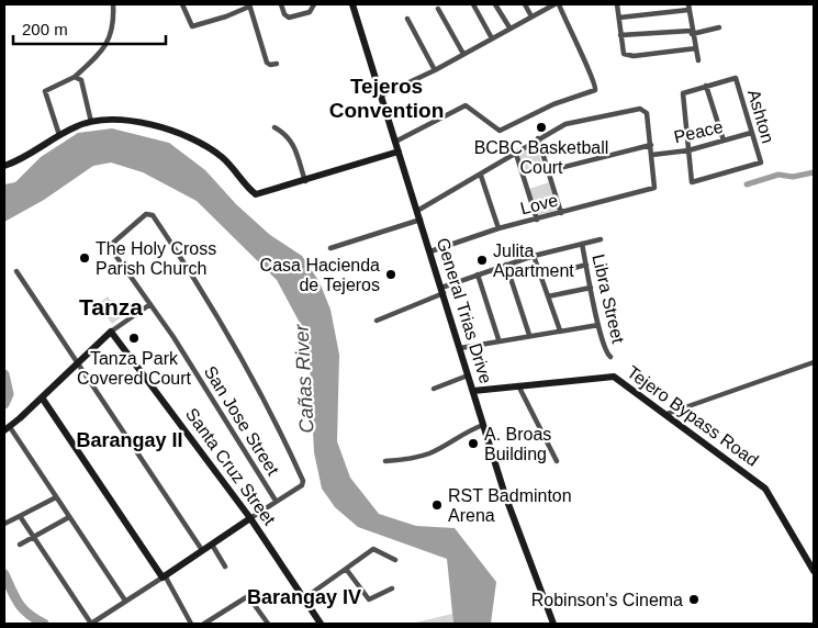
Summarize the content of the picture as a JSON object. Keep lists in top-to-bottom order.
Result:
{
  "streets": {
    "main road": ["General Trias Drive", "Tejero Bypass Road", "Santa Cruz Street"],
    "street": [
      "Ashton",
      "Peace",
      "Love",
      "Libra Street",
      "San Jose Street"
    ]
  },
  "crossings": [
    ["Ashton", "Peace"],
    ["Peace", "Love"],
    ["Love", "General Trias Drive"],
    ["General Trias Drive", "Tejero Bypass Road"]
  ],
  "districts": [
    "Tejeros Convention",
    "Tanza",
    "Barangay II",
    "Barangay IV"
  ],
  "water": ["Cañas River"],
  "places": [
    "BCBC Basketball Court",
    "The Holy Cross Parish Church",
    "Julita Apartment",
    "Casa Hacienda de Tejeros",
    "Tanza Park Covered Court",
    "A. Broas Building",
    "RST Badminton Arena",
    "Robinson's Cinema"
  ],
  "scale_bar": "200 m"
}
